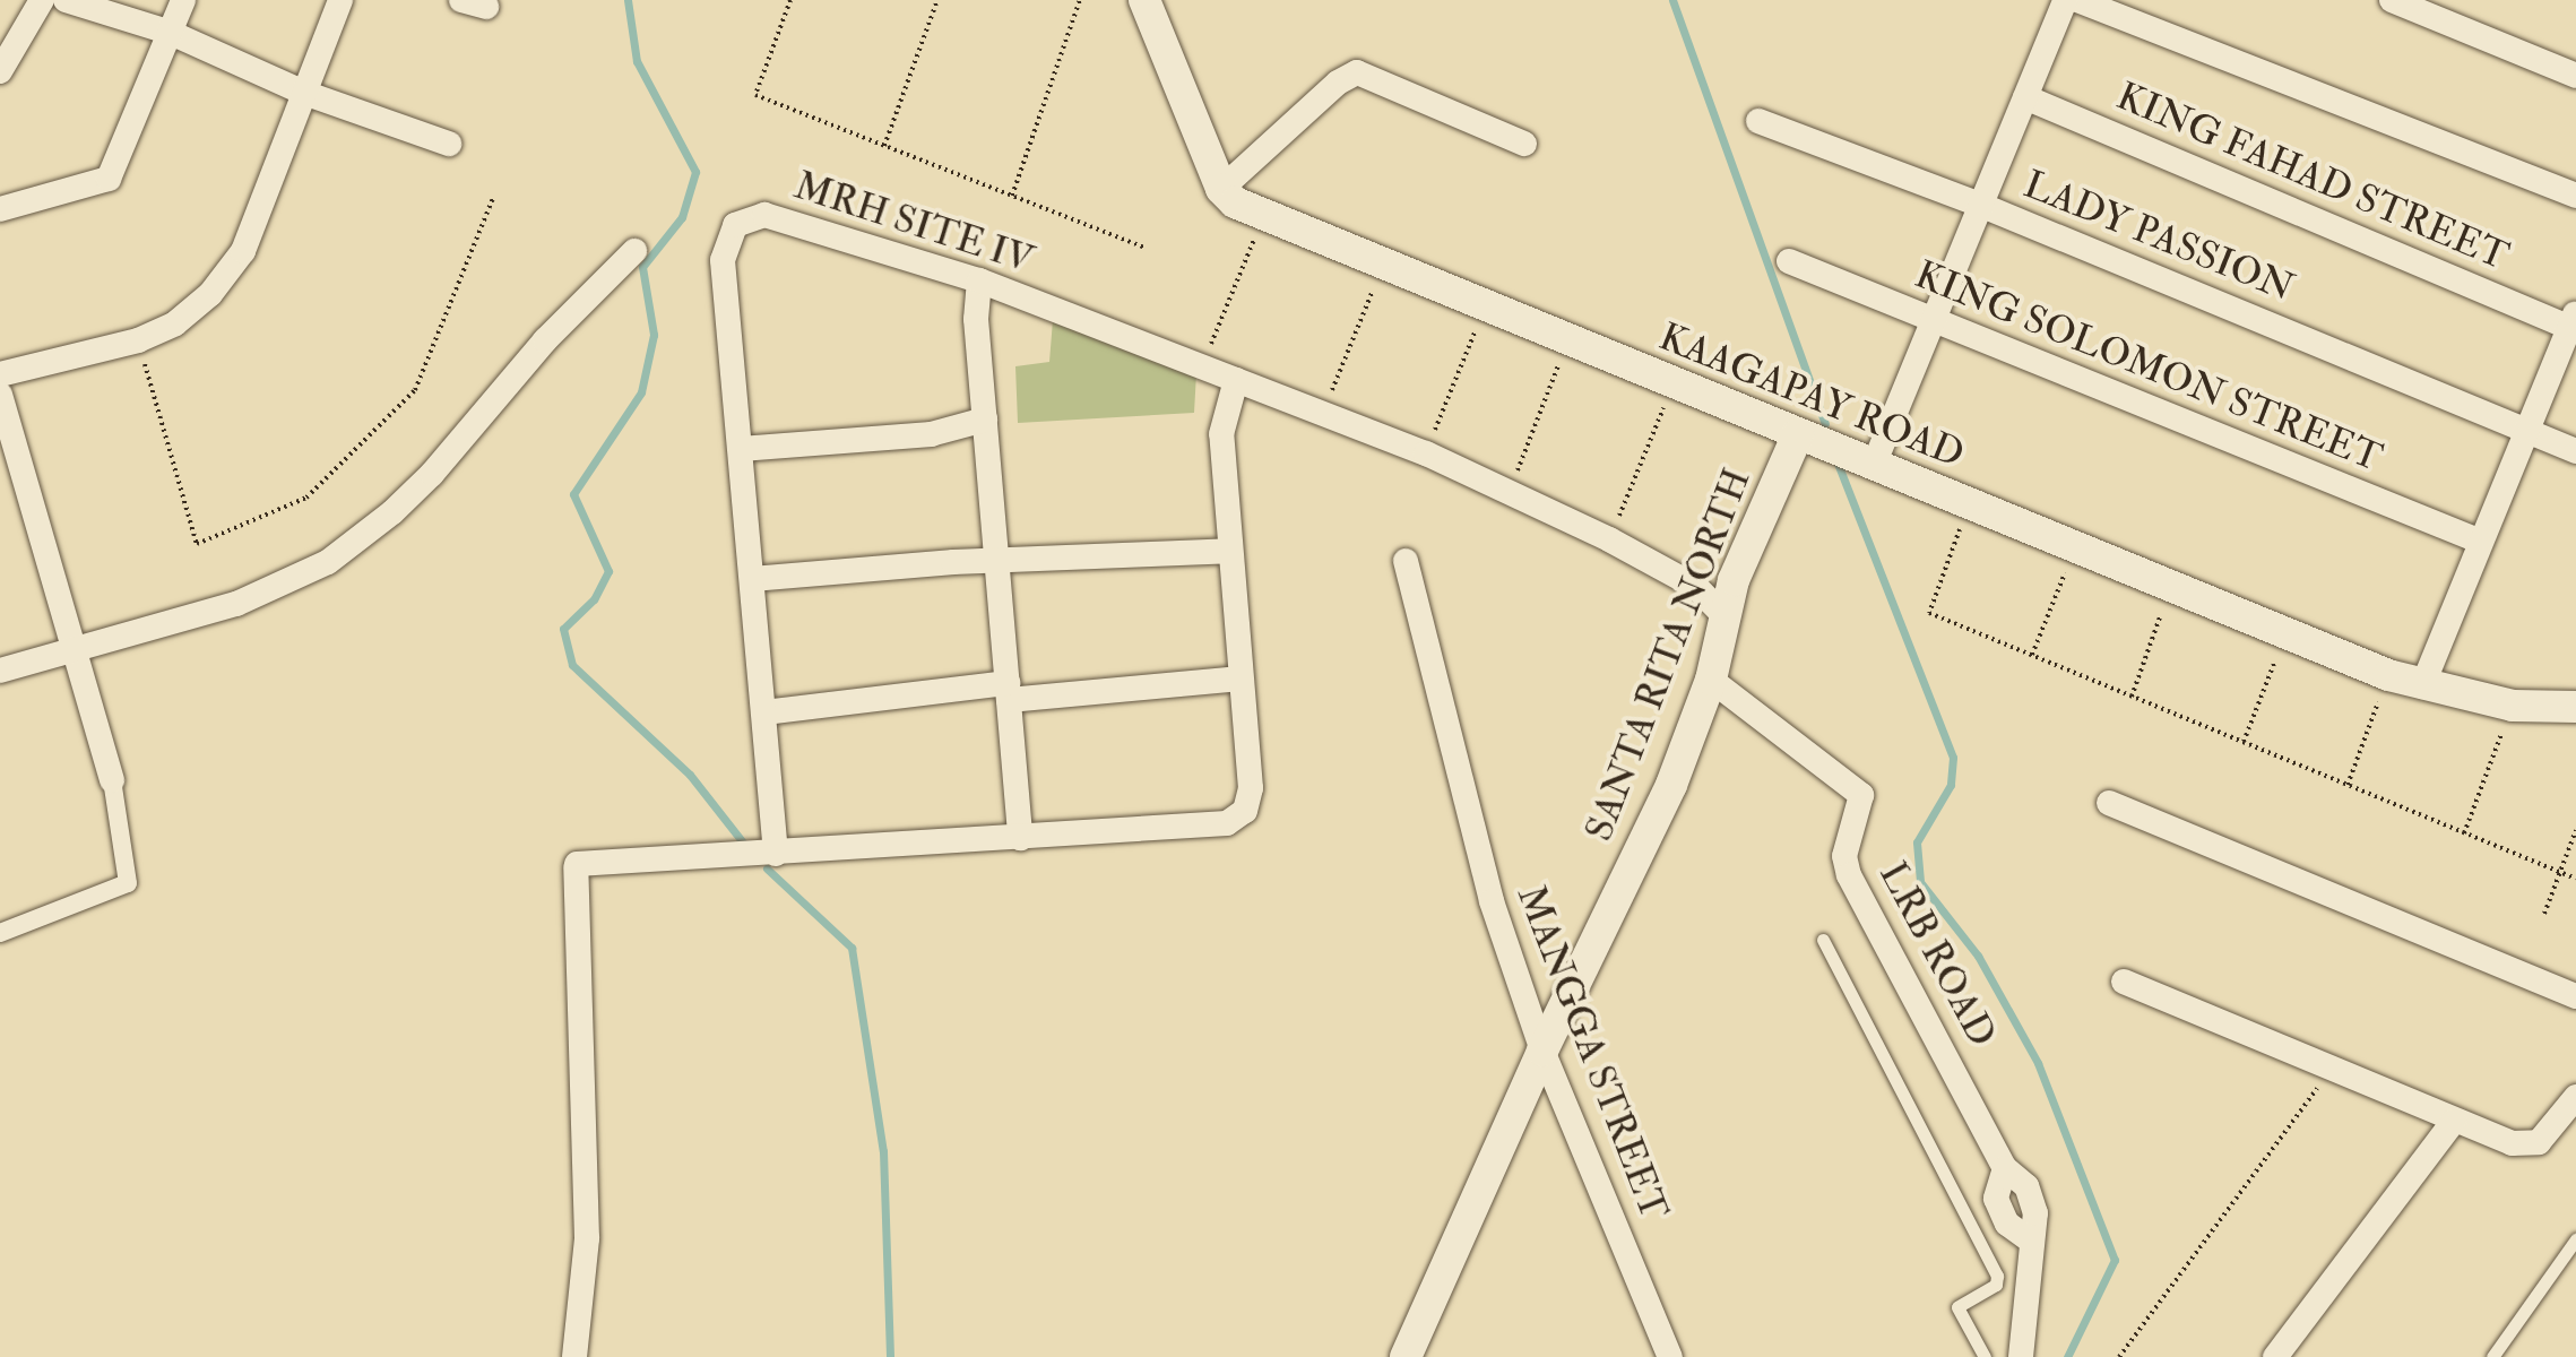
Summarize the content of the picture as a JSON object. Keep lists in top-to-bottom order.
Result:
{
  "streets": {
    "street": [
      "KING FAHAD STREET",
      "MRH SITE IV",
      "LADY PASSION",
      "KING SOLOMON STREET",
      "KAAGAPAY ROAD",
      "SANTA RITA NORTH",
      "LRB ROAD",
      "MANGGA STREET"
    ]
  },
  "crossings": [
    ["MRH SITE IV", "SANTA RITA NORTH"],
    ["KAAGAPAY ROAD", "SANTA RITA NORTH"],
    ["SANTA RITA NORTH", "LRB ROAD"],
    ["SANTA RITA NORTH", "MANGGA STREET"]
  ]
}
